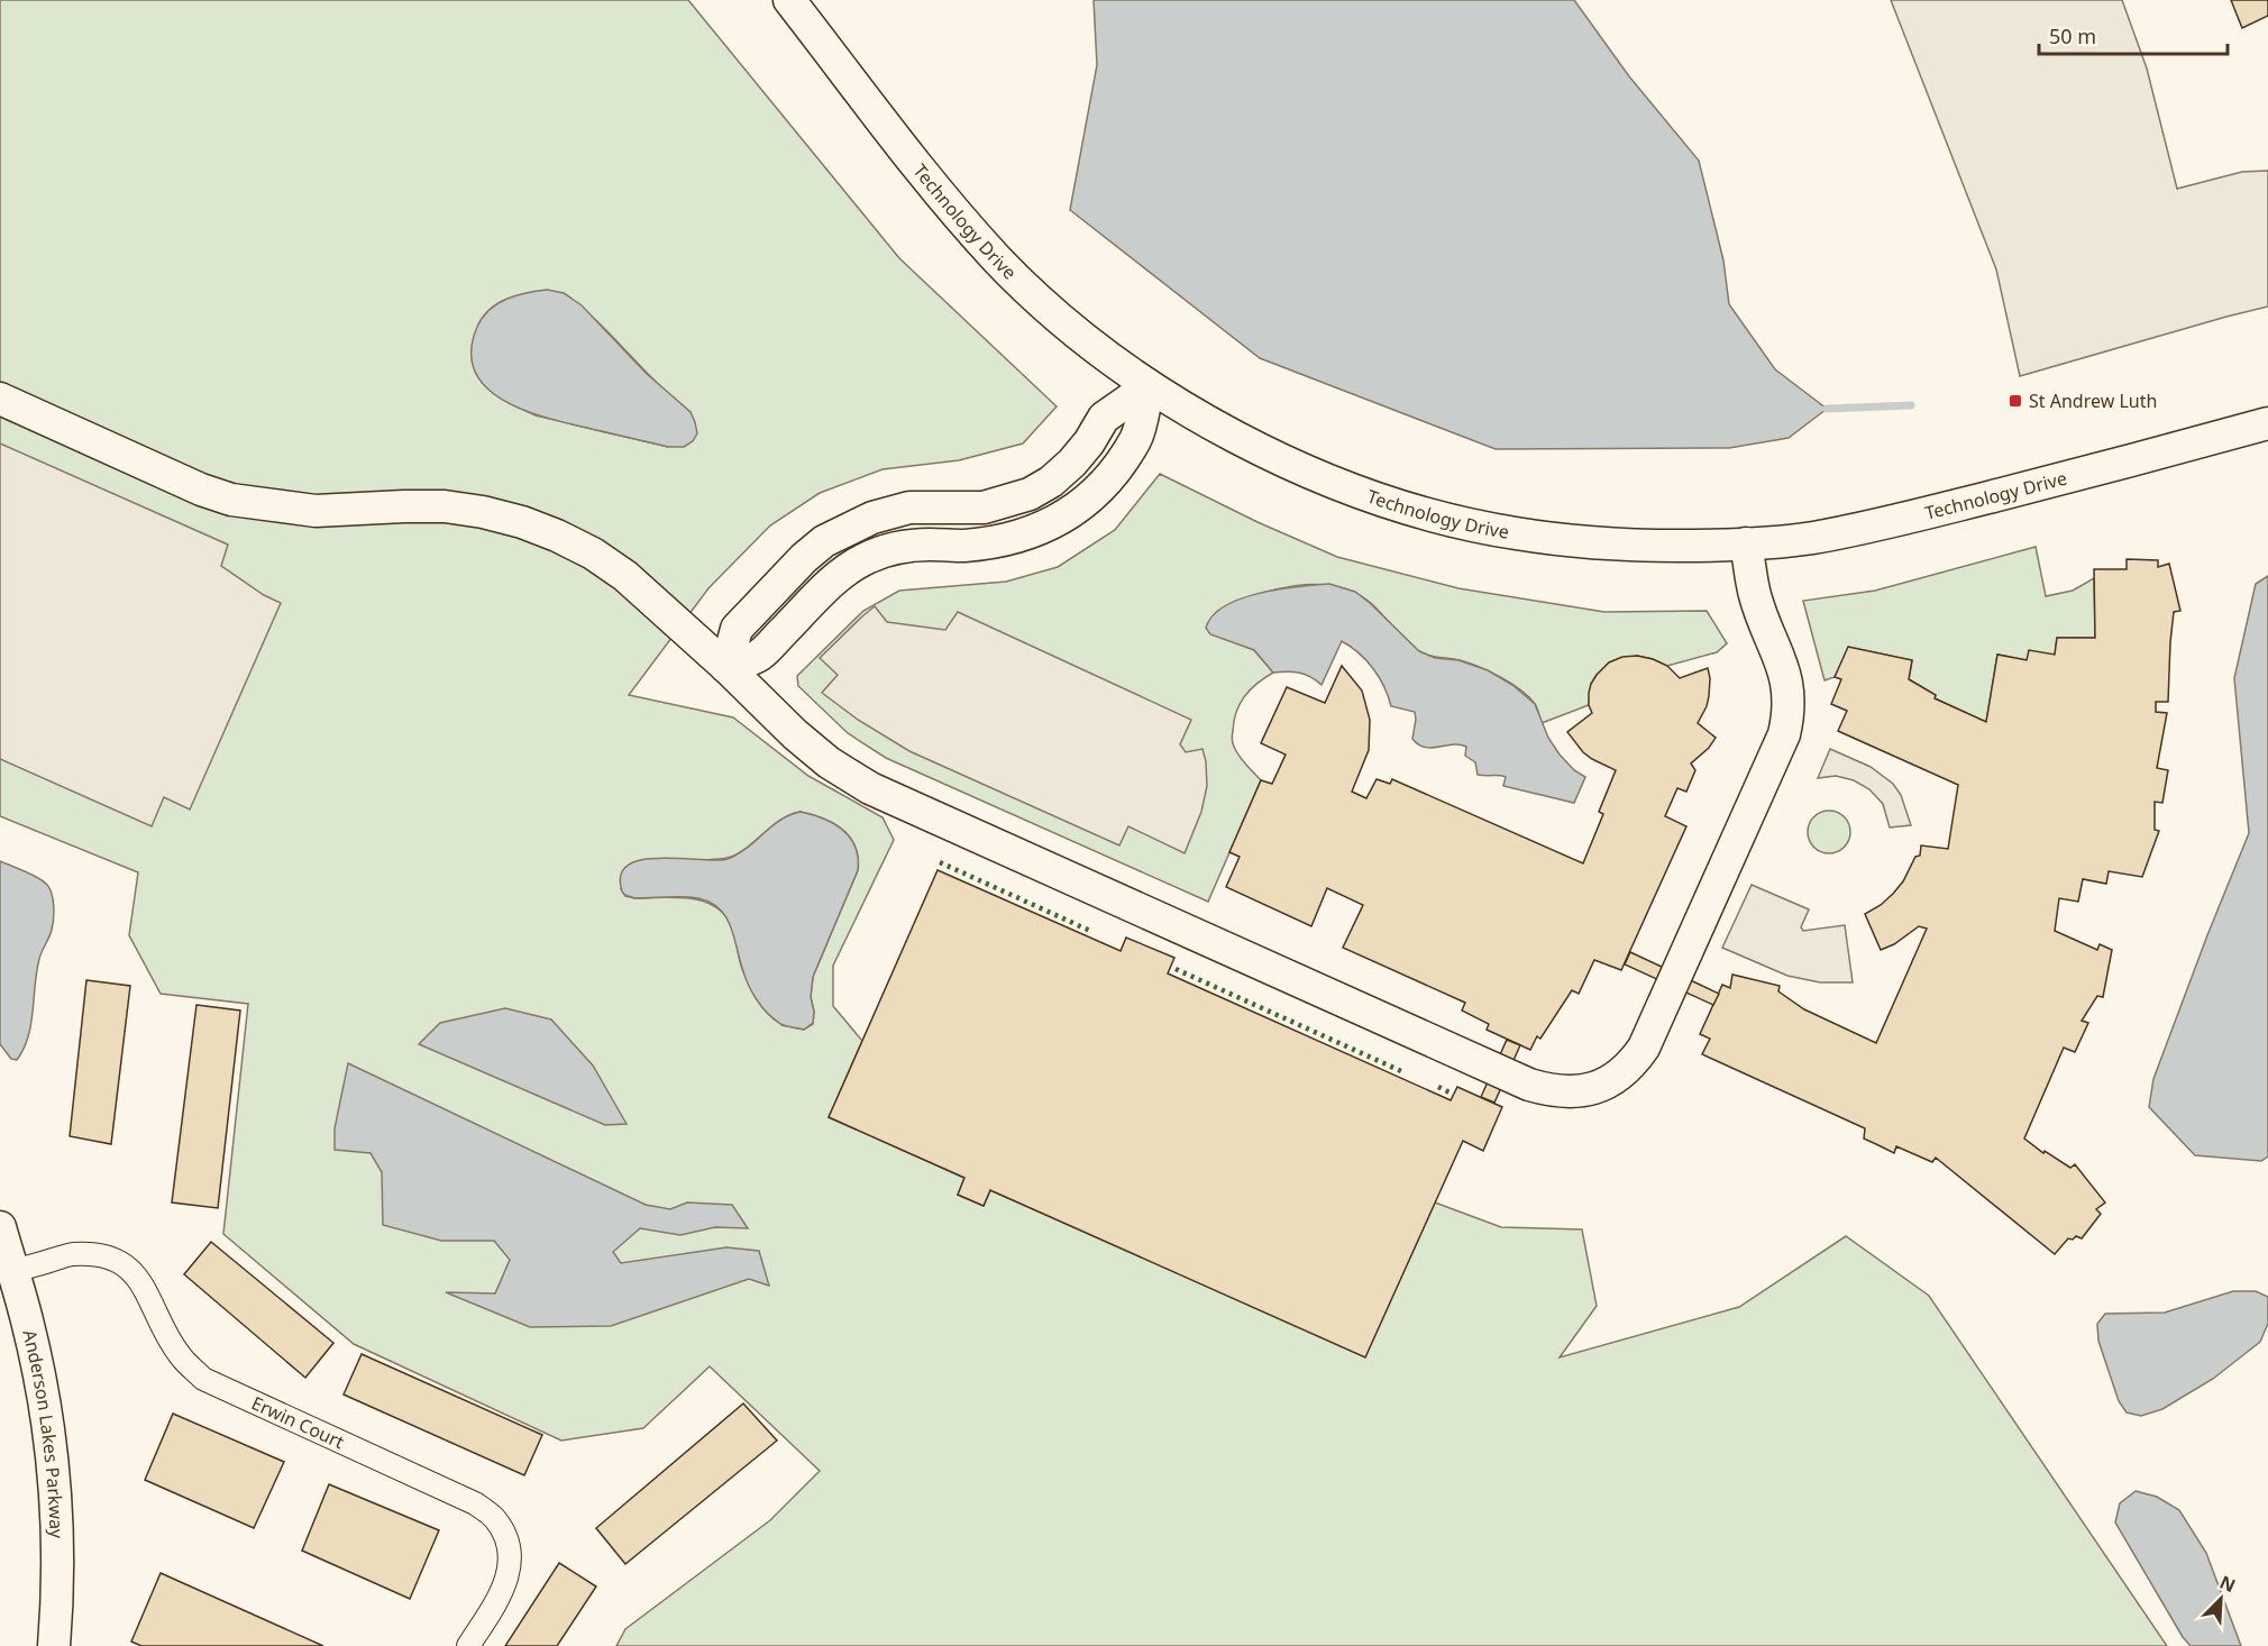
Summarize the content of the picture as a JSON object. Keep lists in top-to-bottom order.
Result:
{
  "streets": {
    "street": ["Technology Drive", "Erwin Court", "Anderson Lakes Parkway"]
  },
  "crossings": [
    ["Erwin Court", "Anderson Lakes Parkway"]
  ],
  "places": {
    "transit": ["St Andrew Luth"]
  },
  "scale_bar": "50 m",
  "north": "top right"
}
